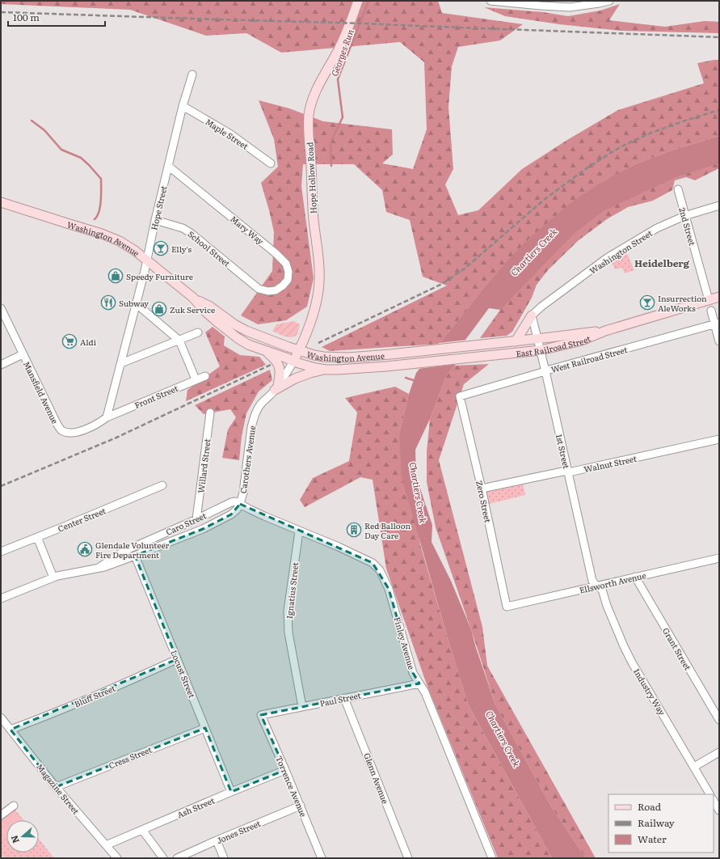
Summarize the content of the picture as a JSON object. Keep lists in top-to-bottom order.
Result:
{
  "streets": {
    "main road": ["Hope Hollow Road", "Washington Avenue", "East Railroad Street"],
    "street": [
      "Maple Street",
      "Hope Street",
      "2nd Street",
      "Mary Way",
      "School Street",
      "Washington Street",
      "West Railroad Street",
      "Mansfield Avenue",
      "Front Street",
      "1st Street",
      "Carothers Avenue",
      "Walnut Street",
      "Willard Street",
      "Zero Street",
      "Center Street",
      "Caro Street",
      "Ellsworth Avenue",
      "Ignatius Street",
      "Finley Avenue",
      "Grant Street",
      "Locust Street",
      "Industry Way",
      "Bluff Street",
      "Paul Street",
      "Cress Street",
      "Glenn Avenue",
      "Torrence Avenue",
      "Magazine Street",
      "Ash Street",
      "Jones Street"
    ]
  },
  "crossings": [
    ["Maple Street", "Hope Street"],
    ["Hope Hollow Road", "Washington Avenue"],
    ["Hope Hollow Road", "Carothers Avenue"],
    ["Hope Street", "Mary Way"],
    ["Hope Street", "Washington Avenue"],
    ["Hope Street", "School Street"],
    ["Hope Street", "Mansfield Avenue"],
    ["Hope Street", "Front Street"],
    ["2nd Street", "Washington Street"],
    ["2nd Street", "East Railroad Street"],
    ["Mary Way", "School Street"],
    ["Washington Avenue", "East Railroad Street"],
    ["Washington Avenue", "Carothers Avenue"],
    ["Washington Street", "1st Street"],
    ["East Railroad Street", "1st Street"],
    ["West Railroad Street", "1st Street"],
    ["West Railroad Street", "Zero Street"],
    ["Mansfield Avenue", "Front Street"],
    ["1st Street", "Walnut Street"],
    ["1st Street", "Ellsworth Avenue"],
    ["1st Street", "Industry Way"],
    ["Carothers Avenue", "Caro Street"],
    ["Carothers Avenue", "Finley Avenue"],
    ["Carothers Avenue", "Locust Street"],
    ["Walnut Street", "Zero Street"],
    ["Willard Street", "Caro Street"],
    ["Zero Street", "Ellsworth Avenue"],
    ["Caro Street", "Finley Avenue"],
    ["Ellsworth Avenue", "Grant Street"],
    ["Ellsworth Avenue", "Industry Way"],
    ["Ignatius Street", "Finley Avenue"],
    ["Ignatius Street", "Paul Street"],
    ["Finley Avenue", "Paul Street"],
    ["Locust Street", "Bluff Street"],
    ["Locust Street", "Cress Street"],
    ["Locust Street", "Ash Street"],
    ["Bluff Street", "Magazine Street"],
    ["Paul Street", "Glenn Avenue"],
    ["Paul Street", "Torrence Avenue"],
    ["Cress Street", "Magazine Street"],
    ["Torrence Avenue", "Ash Street"],
    ["Torrence Avenue", "Jones Street"],
    ["Magazine Street", "Ash Street"]
  ],
  "districts": ["Heidelberg"],
  "water": ["Georges Run", "Chartiers Creek"],
  "places": {
    "bar": ["Elly's", "Insurrection AleWorks"],
    "shop": ["Speedy Furniture", "Zuk Service"],
    "restaurant": ["Subway"],
    "supermarket": ["Aldi"],
    "building": ["Red Balloon Day Care"],
    "public building": ["Glendale Volunteer Fire Department"]
  },
  "legend": ["Road", "Railway", "Water"],
  "scale_bar": "100 m",
  "north": "left"
}
